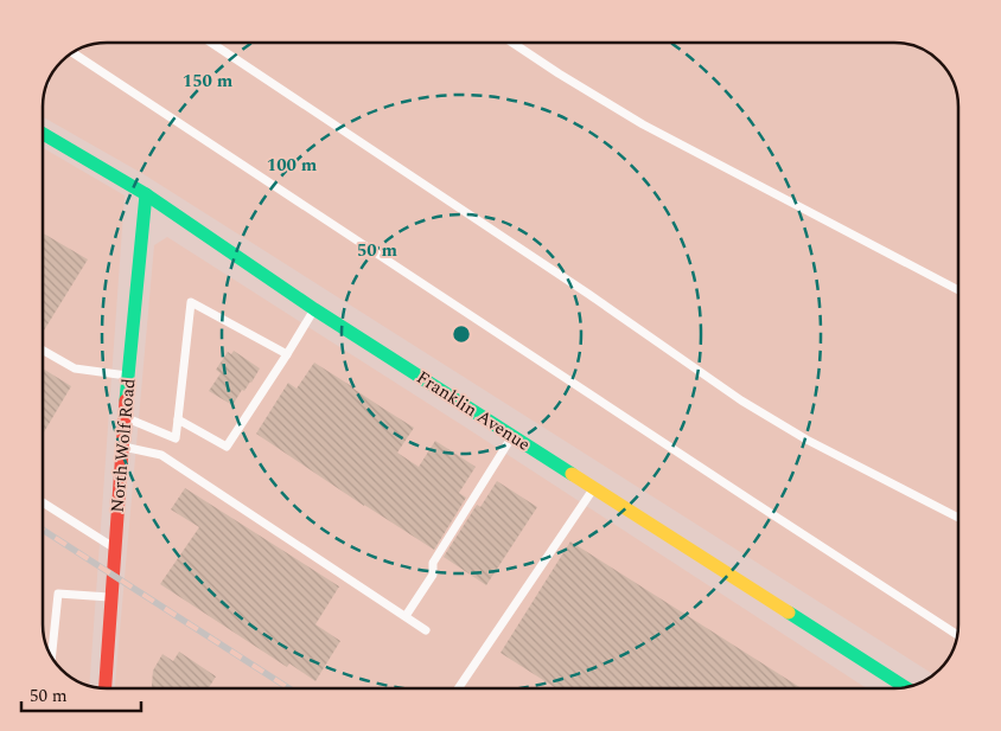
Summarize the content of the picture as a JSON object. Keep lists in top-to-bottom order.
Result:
{
  "streets": {
    "main road": ["Franklin Avenue", "North Wolf Road"]
  },
  "crossings": [
    ["Franklin Avenue", "North Wolf Road"]
  ],
  "scale_bar": "50 m",
  "rings": ["150 m", "100 m", "50 m"]
}
